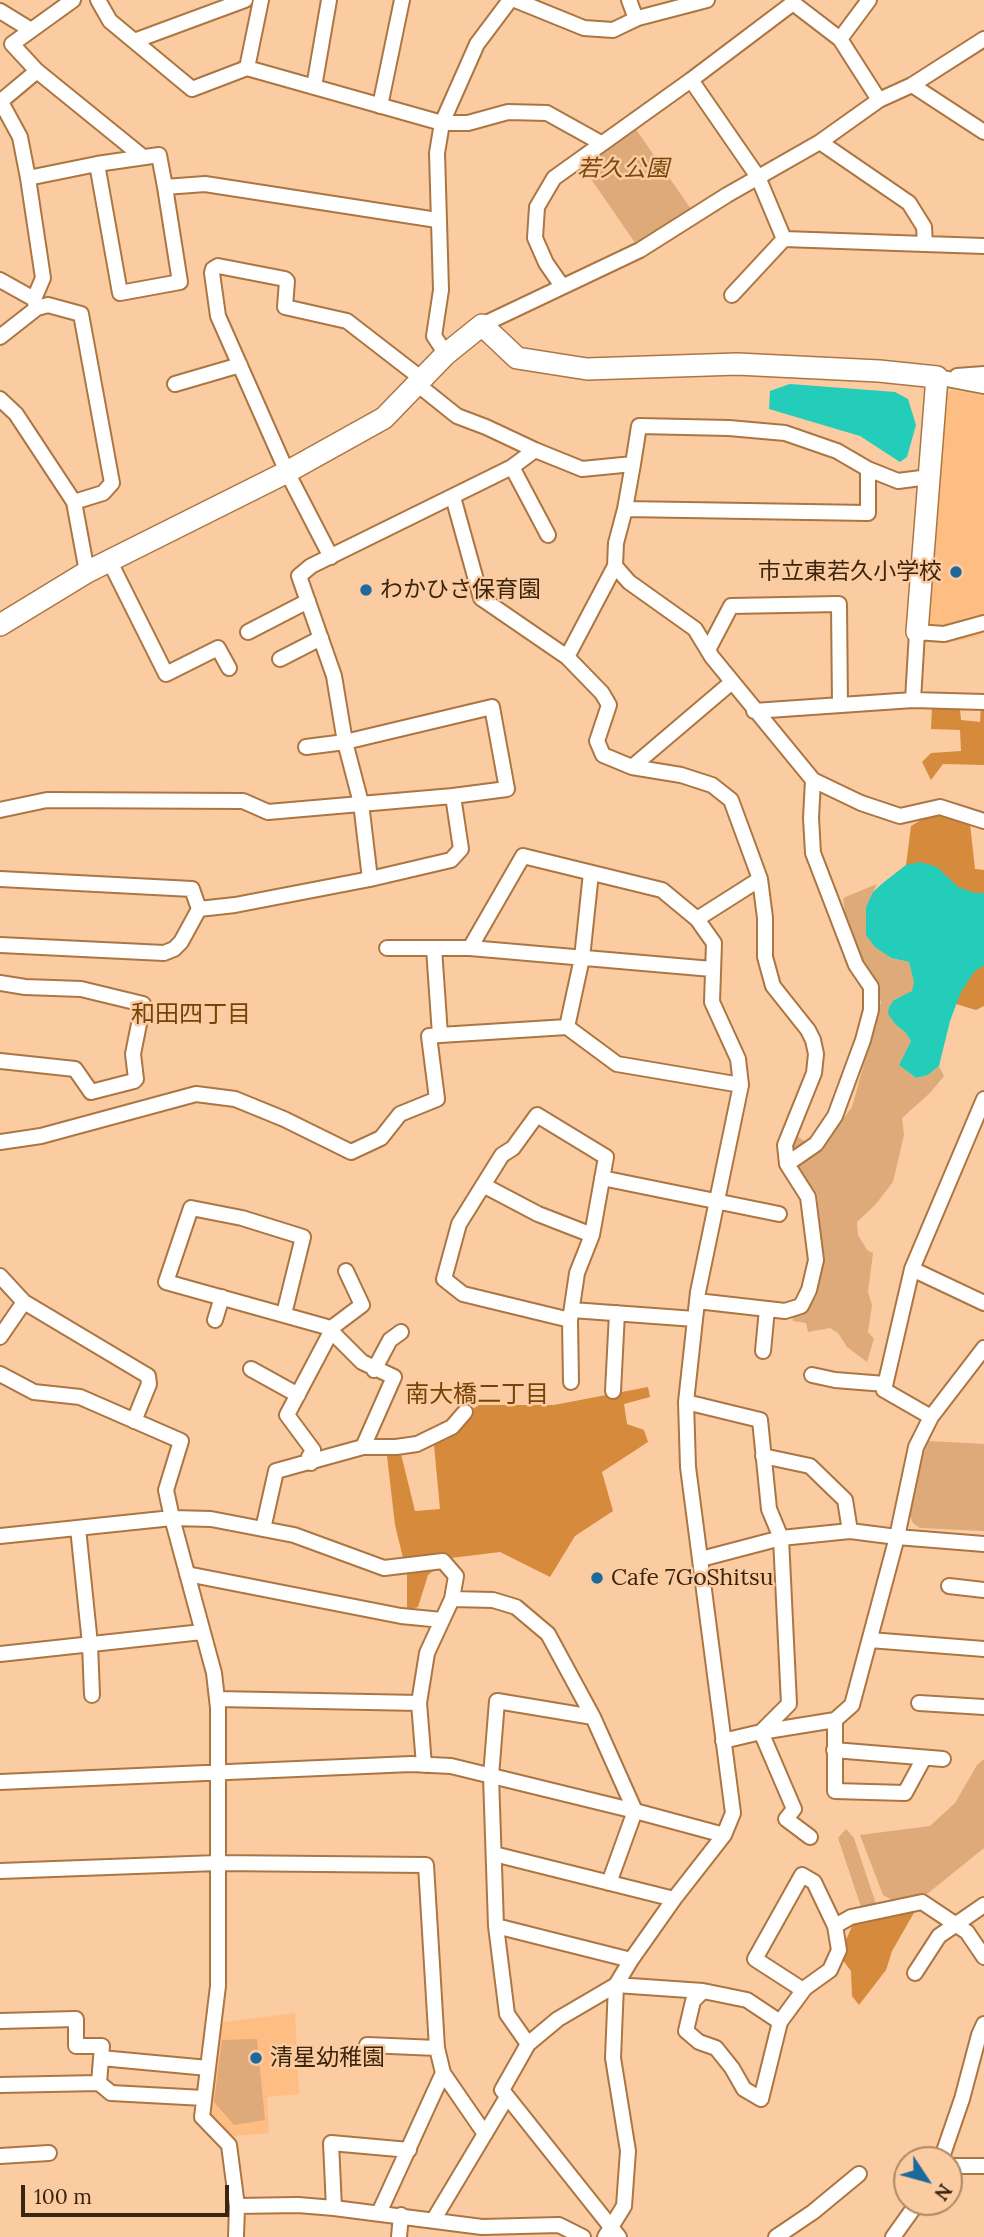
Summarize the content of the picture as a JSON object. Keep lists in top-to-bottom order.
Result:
{
  "districts": ["和田四丁目", "南大橋二丁目"],
  "parks": ["若久公園"],
  "places": [
    "市立東若久小学校",
    "わかひさ保育園",
    "Cafe 7GoShitsu",
    "清星幼稚園"
  ],
  "scale_bar": "100 m",
  "north": "bottom right"
}
